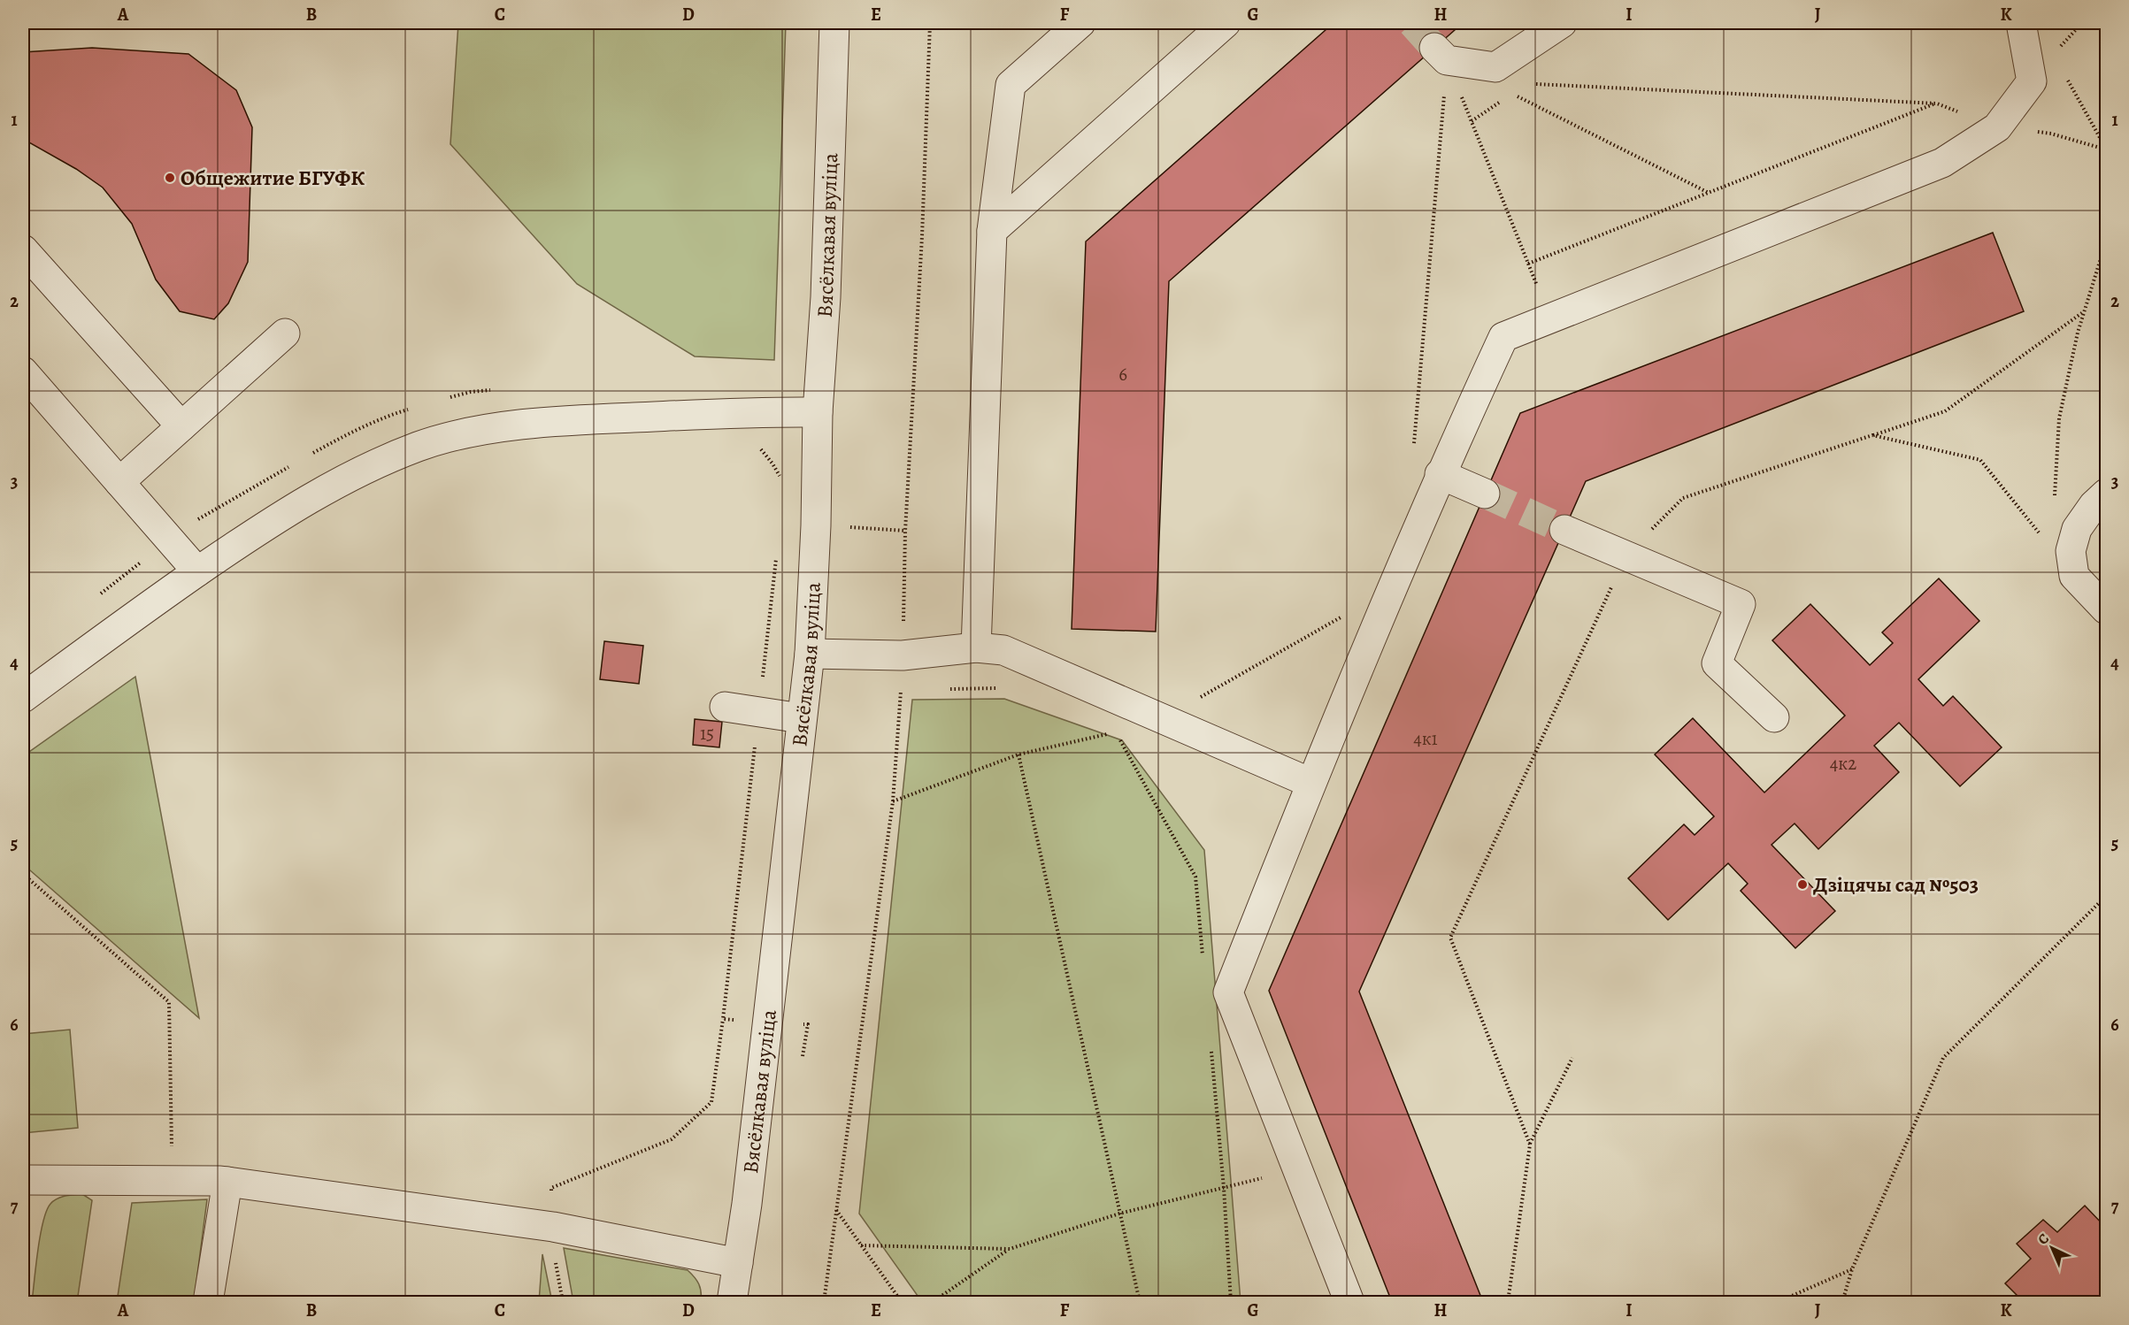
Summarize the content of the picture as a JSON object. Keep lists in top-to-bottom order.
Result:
{
  "streets": {
    "street": ["Вясёлкавая вуліца"]
  },
  "places": ["Общежитие БГУФК", "Дзіцячы сад №503"],
  "house_numbers": [
    "6",
    "15",
    "4к1",
    "4к2"
  ],
  "north": "top left",
  "grid": {
    "columns": [
      "A",
      "B",
      "C",
      "D",
      "E",
      "F",
      "G",
      "H",
      "I",
      "J",
      "K"
    ],
    "rows": [
      "1",
      "2",
      "3",
      "4",
      "5",
      "6",
      "7"
    ]
  }
}
